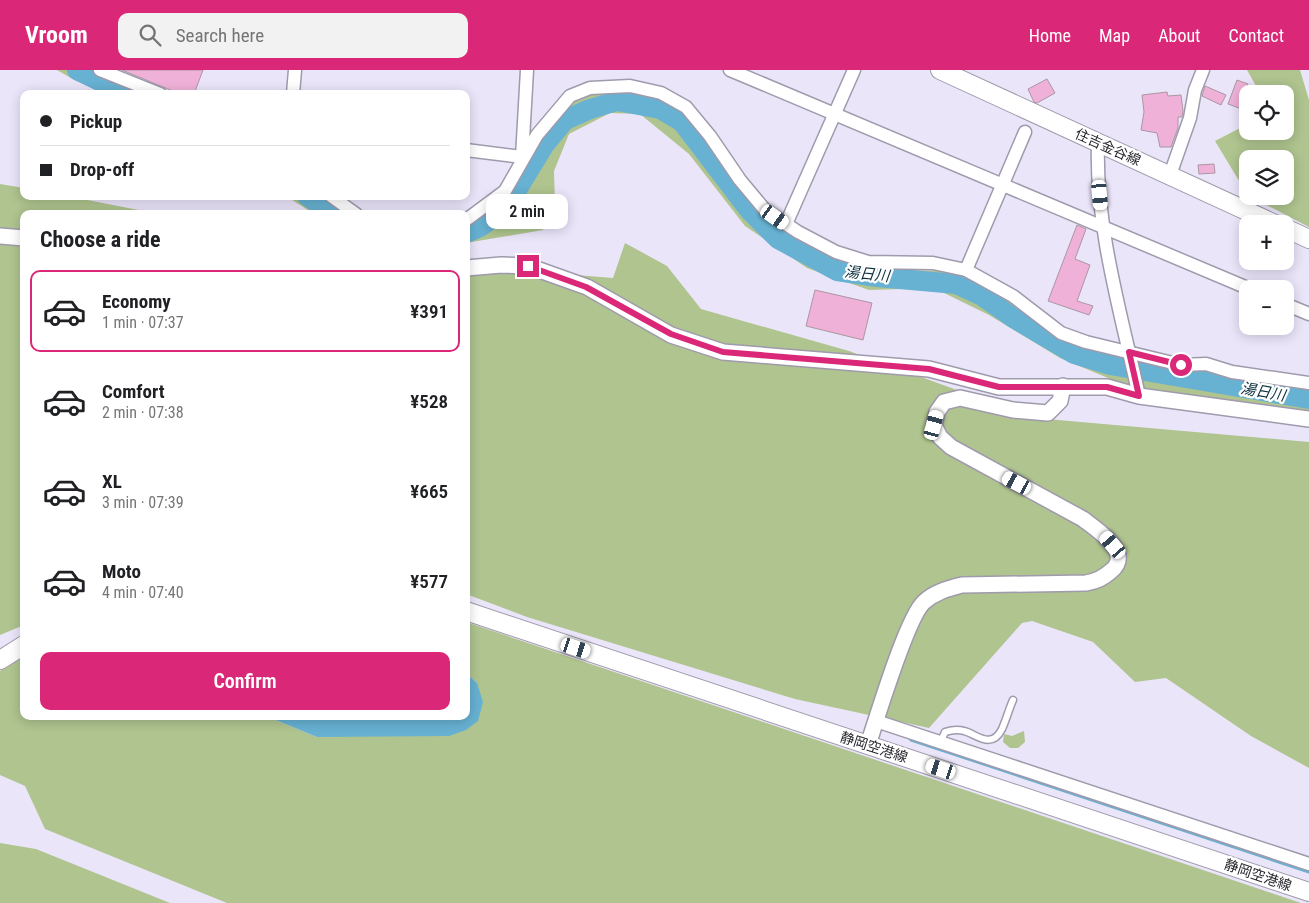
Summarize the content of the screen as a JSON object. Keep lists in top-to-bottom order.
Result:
{
  "streets": {
    "main road": ["住吉金谷線", "静岡空港線"]
  },
  "water": ["湯日川"],
  "page": {
    "header": "Vroom",
    "search": "Search here",
    "nav": [
      "Home",
      "Map",
      "About",
      "Contact"
    ],
    "map_buttons": ["+", "−"],
    "banner": ["Pickup", "Drop-off"],
    "bubble": "2 min",
    "heading": "Choose a ride",
    "list": [
      {
        "name": "Economy",
        "note": "1 min · 07:37",
        "value": "¥391"
      },
      {
        "name": "Comfort",
        "note": "2 min · 07:38",
        "value": "¥528"
      },
      {
        "name": "XL",
        "note": "3 min · 07:39",
        "value": "¥665"
      },
      {
        "name": "Moto",
        "note": "4 min · 07:40",
        "value": "¥577"
      }
    ],
    "buttons": "Confirm"
  }
}
